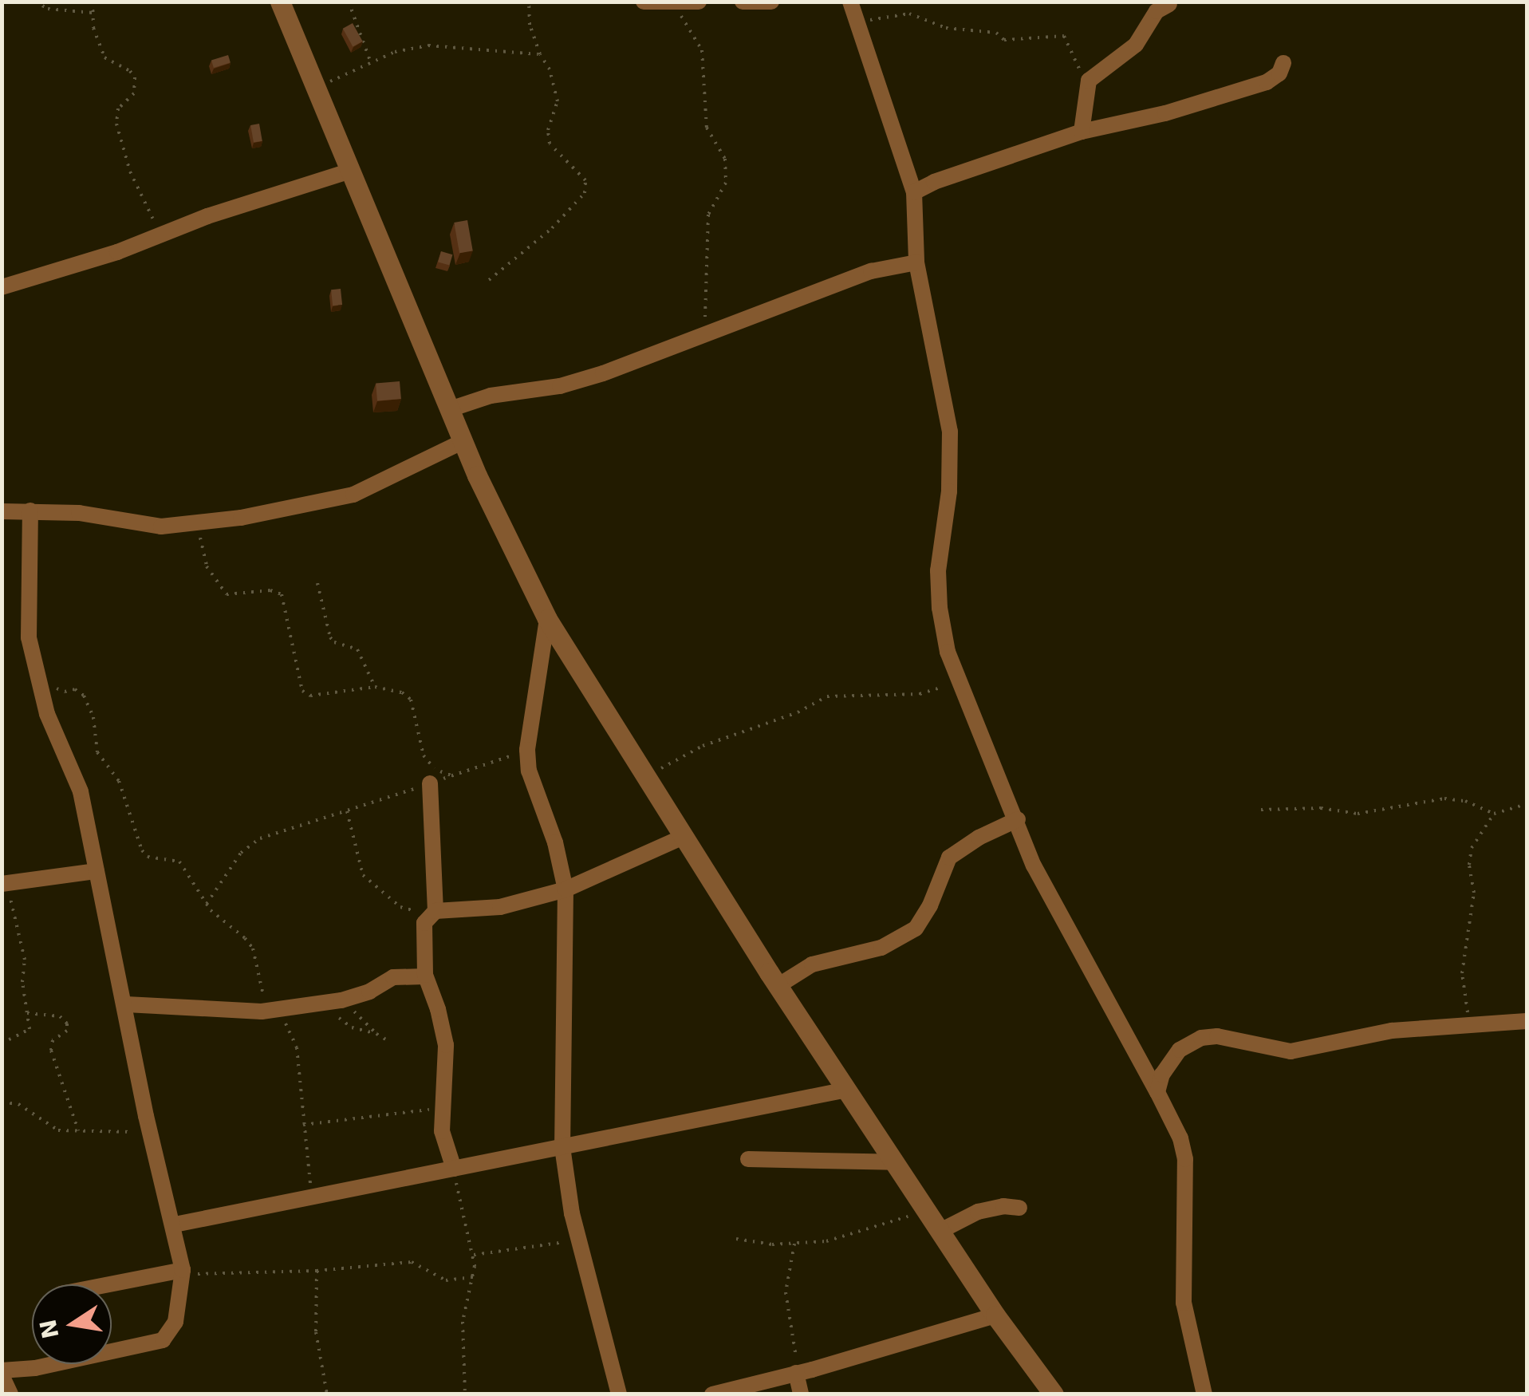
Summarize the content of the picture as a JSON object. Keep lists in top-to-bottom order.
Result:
{
  "north": "left"
}
